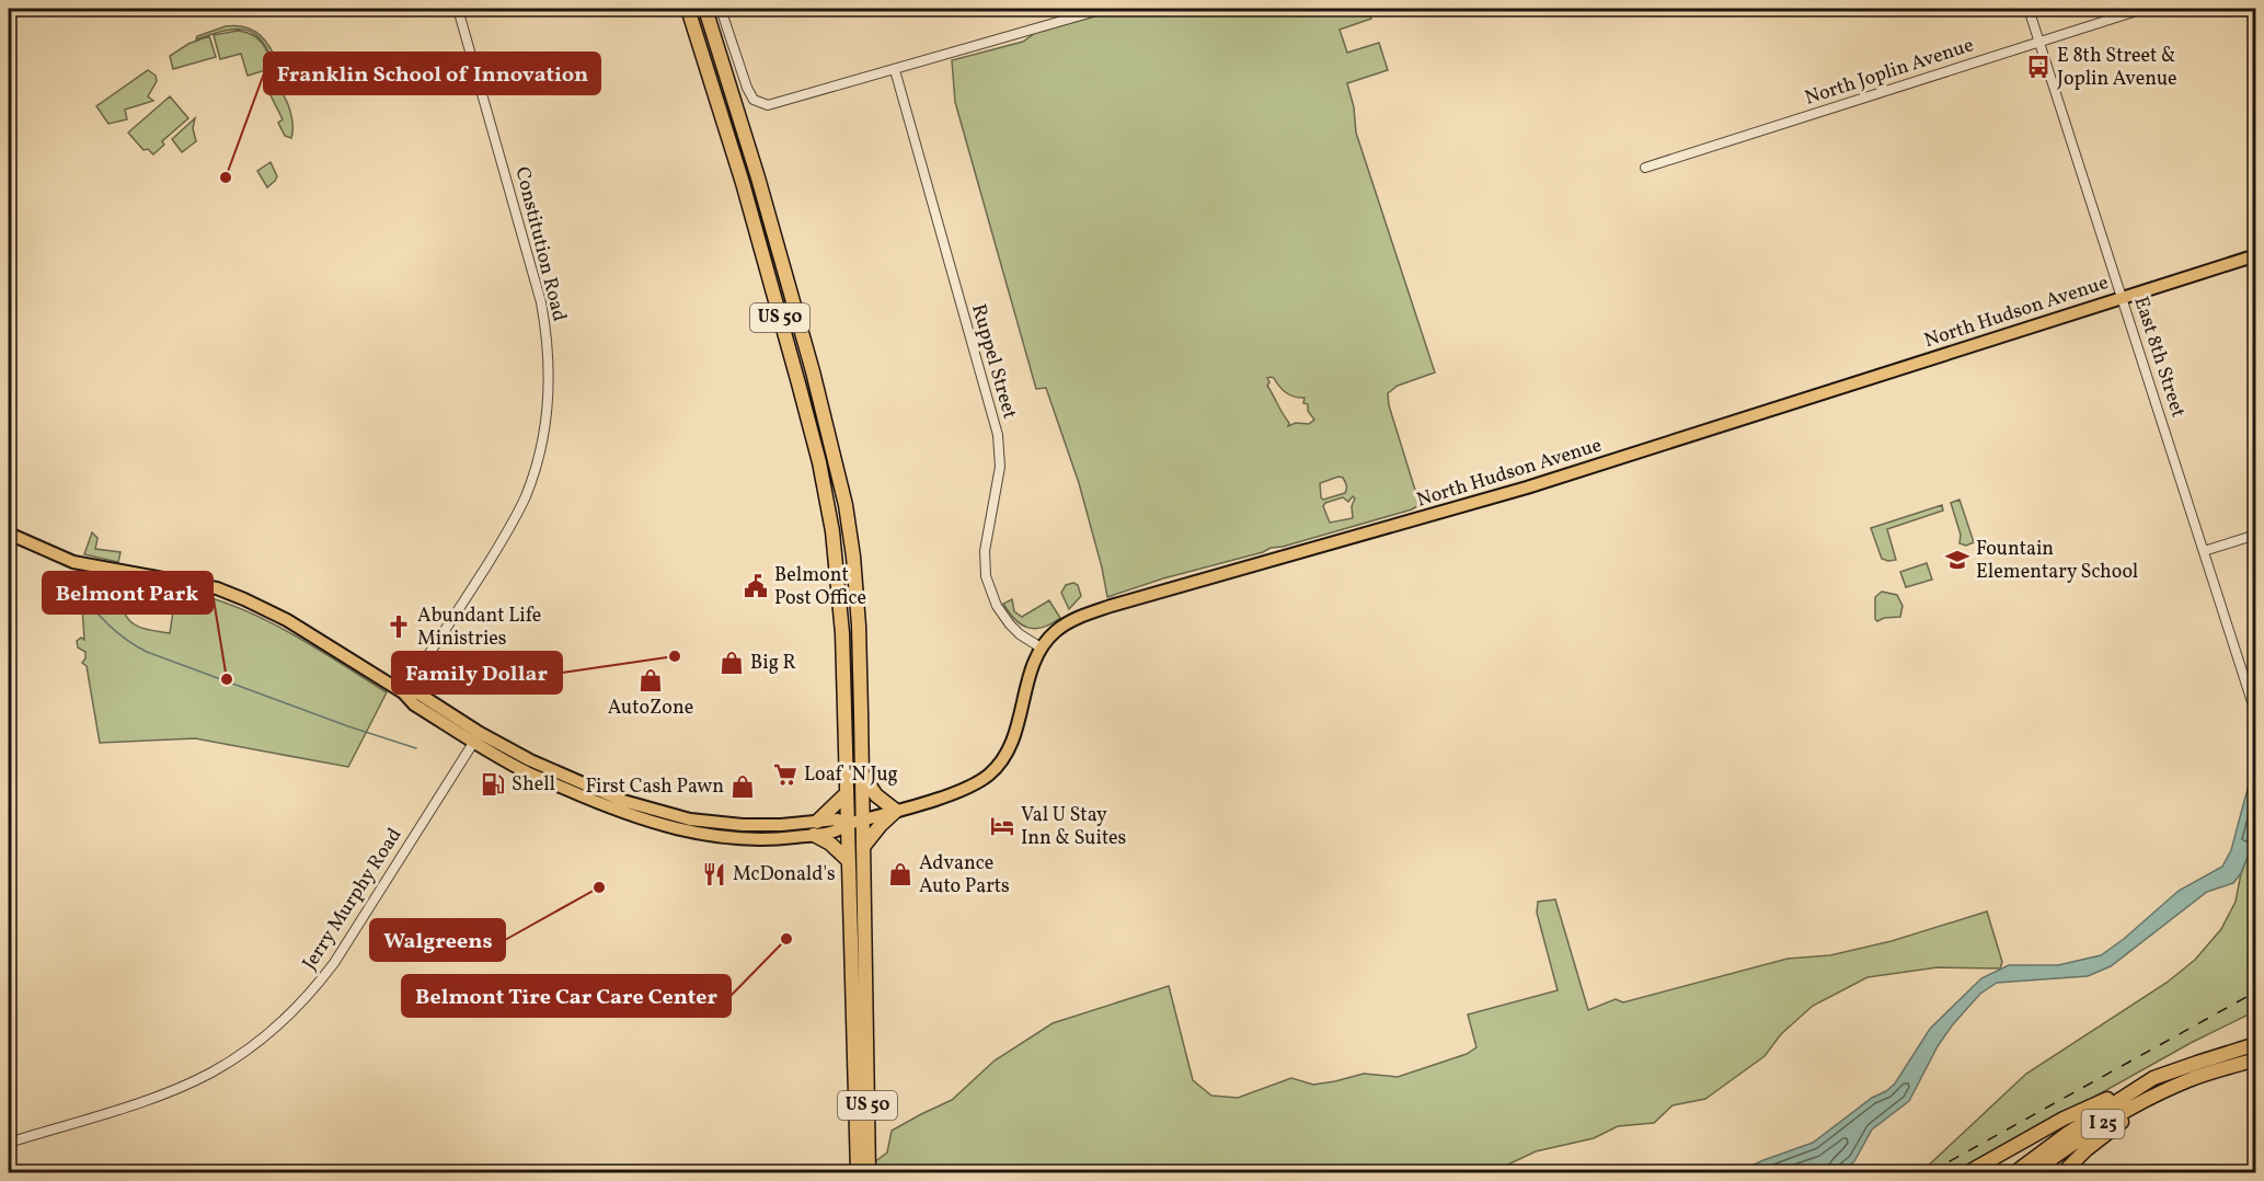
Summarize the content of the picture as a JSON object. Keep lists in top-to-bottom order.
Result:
{
  "streets": {
    "highway": ["US 50", "I 25"],
    "main road": ["North Hudson Avenue"],
    "street": [
      "North Joplin Avenue",
      "Constitution Road",
      "East 8th Street",
      "Ruppel Street",
      "Jerry Murphy Road"
    ]
  },
  "crossings": [
    ["North Joplin Avenue", "East 8th Street"],
    ["Constitution Road", "North Hudson Avenue"],
    ["North Hudson Avenue", "US 50"],
    ["North Hudson Avenue", "East 8th Street"],
    ["North Hudson Avenue", "Ruppel Street"],
    ["North Hudson Avenue", "Jerry Murphy Road"]
  ],
  "places": {
    "bus stop": ["E 8th Street & Joplin Avenue"],
    "other": [
      "Franklin School of Innovation",
      "Family Dollar",
      "Belmont Park",
      "Walgreens",
      "Belmont Tire Car Care Center"
    ],
    "school or university": ["Fountain Elementary School"],
    "public building": ["Belmont Post Office"],
    "church": ["Abundant Life Ministries"],
    "shop": [
      "Big R",
      "AutoZone",
      "First Cash Pawn",
      "Advance Auto Parts"
    ],
    "supermarket": ["Loaf 'N Jug"],
    "fuel station": ["Shell"],
    "hotel": ["Val U Stay Inn & Suites"],
    "restaurant": ["McDonald's"]
  }
}
